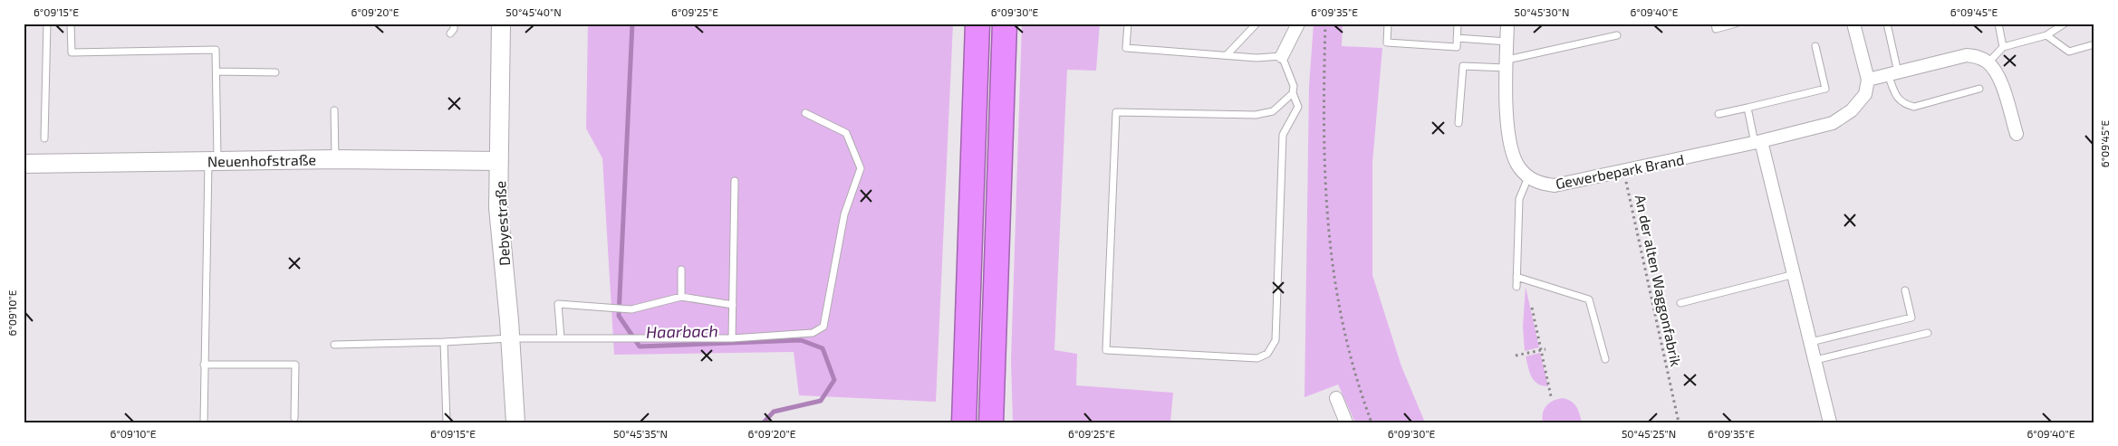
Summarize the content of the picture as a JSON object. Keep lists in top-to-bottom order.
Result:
{
  "streets": {
    "street": ["Neuenhofstraße", "Gewerbepark Brand", "Debyestraße"],
    "path": ["An der alten Waggonfabrik"]
  },
  "crossings": [
    ["Neuenhofstraße", "Debyestraße"],
    ["Gewerbepark Brand", "An der alten Waggonfabrik"]
  ],
  "water": ["Haarbach"],
  "coordinates": [
    "6°09'15\"E",
    "6°09'20\"E",
    "50°45'40\"N",
    "6°09'25\"E",
    "6°09'30\"E",
    "6°09'35\"E",
    "50°45'30\"N",
    "6°09'40\"E",
    "6°09'45\"E",
    "6°09'10\"E",
    "50°45'35\"N",
    "50°45'25\"N"
  ]
}
